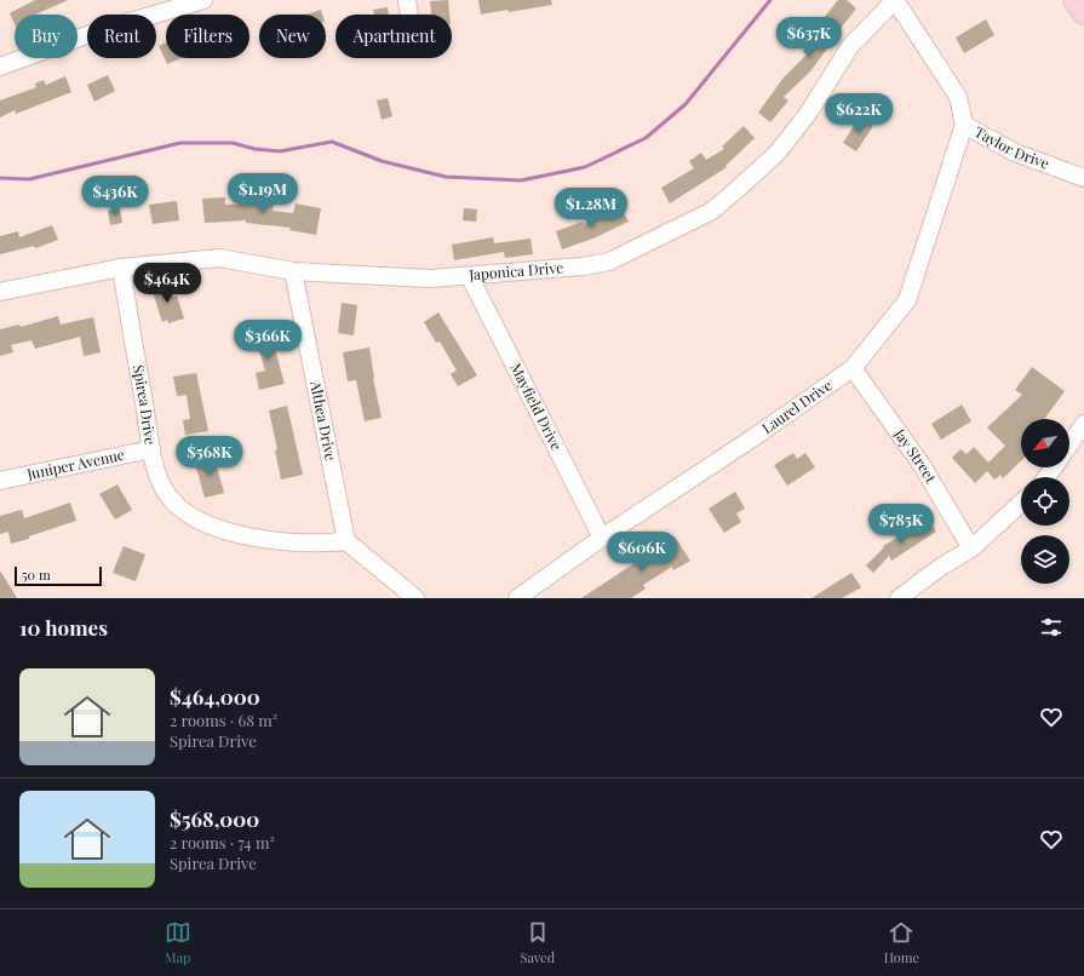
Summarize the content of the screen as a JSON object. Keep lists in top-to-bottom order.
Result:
{
  "streets": {
    "street": [
      "Taylor Drive",
      "Japonica Drive",
      "Spirea Drive",
      "Mayfield Drive",
      "Laurel Drive",
      "Althea Drive",
      "Jay Street",
      "Juniper Avenue"
    ]
  },
  "crossings": [
    ["Taylor Drive", "Japonica Drive"],
    ["Taylor Drive", "Laurel Drive"],
    ["Japonica Drive", "Spirea Drive"],
    ["Japonica Drive", "Mayfield Drive"],
    ["Japonica Drive", "Althea Drive"],
    ["Spirea Drive", "Althea Drive"],
    ["Spirea Drive", "Juniper Avenue"],
    ["Mayfield Drive", "Laurel Drive"],
    ["Laurel Drive", "Jay Street"]
  ],
  "scale_bar": "50 m",
  "north": "bottom left",
  "page": {
    "chip": [
      "Buy",
      "Rent",
      "Filters",
      "New",
      "Apartment"
    ],
    "price": [
      "$637K",
      "$622K",
      "$1.19M",
      "$436K",
      "$1.28M",
      "$464K",
      "$366K",
      "$568K",
      "$785K",
      "$606K"
    ],
    "scale": "50 m",
    "heading": "10 homes",
    "list": [
      {
        "name": "$464,000",
        "note": "2 rooms · 68 m² · Spirea Drive"
      },
      {
        "name": "$568,000",
        "note": "2 rooms · 74 m² · Spirea Drive"
      }
    ],
    "tabs": ["Map", "Saved", "Home"]
  }
}
